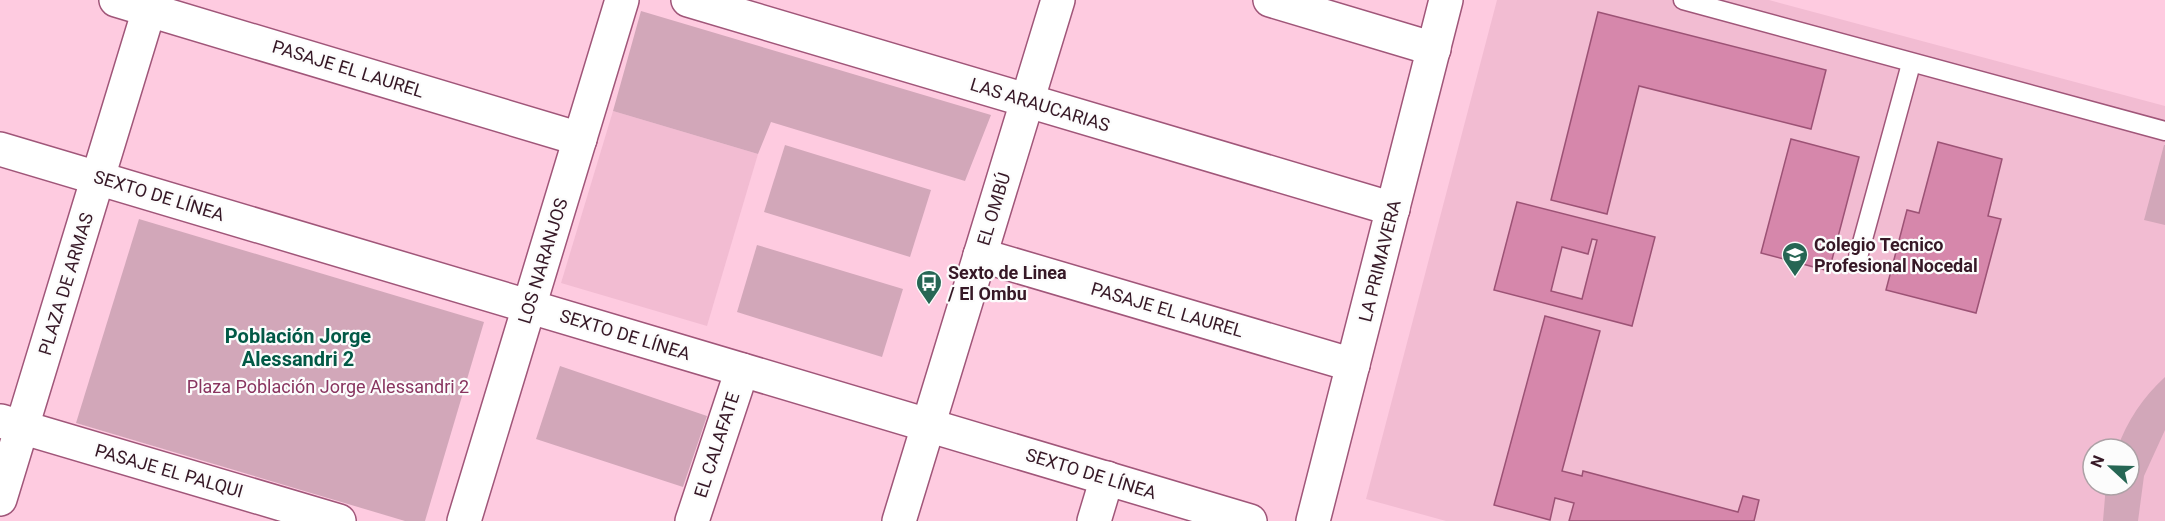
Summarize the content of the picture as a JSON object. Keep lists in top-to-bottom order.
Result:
{
  "streets": {
    "street": [
      "PASAJE EL LAUREL",
      "LAS ARAUCARIAS",
      "SEXTO DE LÍNEA",
      "EL OMBÚ",
      "LOS NARANJOS",
      "LA PRIMAVERA",
      "PLAZA DE ARMAS",
      "EL CALAFATE",
      "PASAJE EL PALQUI"
    ]
  },
  "crossings": [
    ["PASAJE EL LAUREL", "EL OMBÚ"],
    ["PASAJE EL LAUREL", "LOS NARANJOS"],
    ["PASAJE EL LAUREL", "LA PRIMAVERA"],
    ["PASAJE EL LAUREL", "PLAZA DE ARMAS"],
    ["LAS ARAUCARIAS", "EL OMBÚ"],
    ["LAS ARAUCARIAS", "LA PRIMAVERA"],
    ["SEXTO DE LÍNEA", "EL OMBÚ"],
    ["SEXTO DE LÍNEA", "LOS NARANJOS"],
    ["SEXTO DE LÍNEA", "PLAZA DE ARMAS"],
    ["SEXTO DE LÍNEA", "EL CALAFATE"],
    ["PLAZA DE ARMAS", "PASAJE EL PALQUI"]
  ],
  "districts": ["Población Jorge Alessandri 2"],
  "parks": ["Plaza Población Jorge Alessandri 2"],
  "places": {
    "school or university": ["Colegio Tecnico Profesional Nocedal"],
    "bus stop": ["Sexto de Linea / El Ombu"]
  },
  "north": "left"
}
